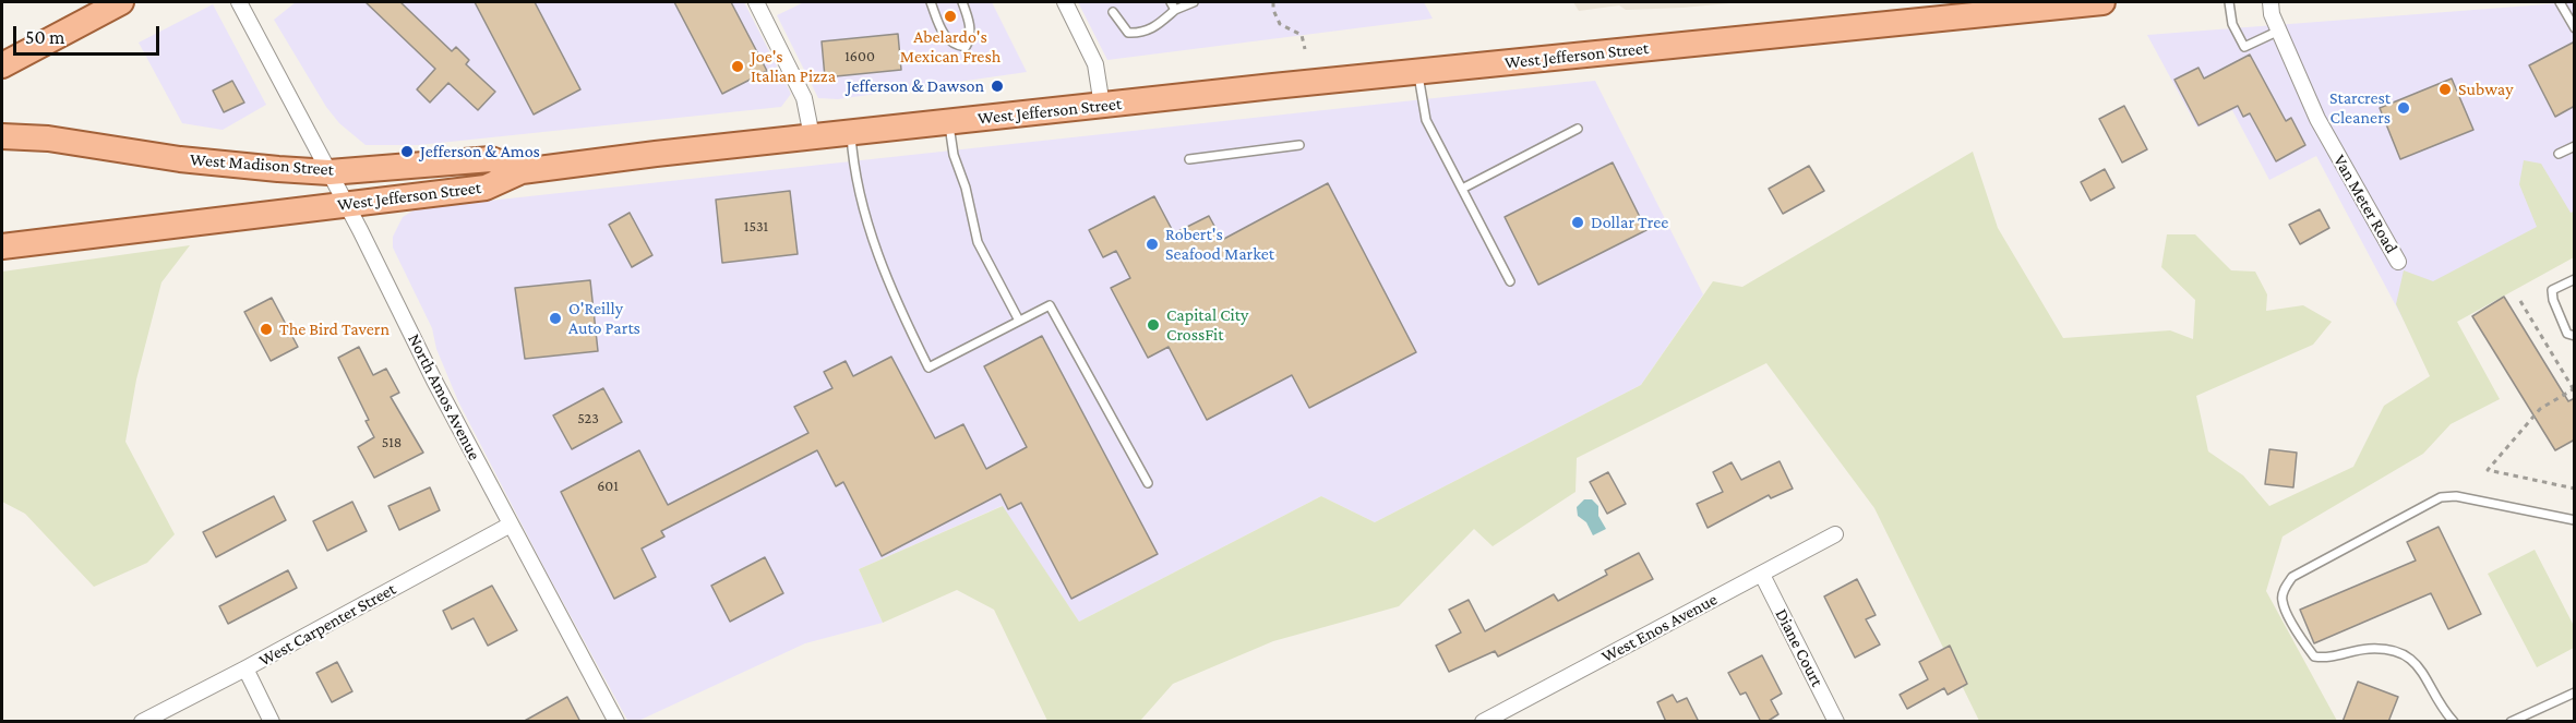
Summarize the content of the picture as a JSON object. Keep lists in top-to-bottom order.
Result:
{
  "streets": {
    "main road": ["West Jefferson Street", "West Madison Street"],
    "street": [
      "Van Meter Road",
      "North Amos Avenue",
      "West Carpenter Street",
      "West Enos Avenue",
      "Diane Court"
    ]
  },
  "crossings": [
    ["West Jefferson Street", "West Madison Street"],
    ["West Jefferson Street", "North Amos Avenue"],
    ["West Madison Street", "North Amos Avenue"],
    ["North Amos Avenue", "West Carpenter Street"],
    ["West Enos Avenue", "Diane Court"]
  ],
  "places": [
    "Abelardo's Mexican Fresh",
    "Joe's Italian Pizza",
    "Jefferson & Dawson",
    "Subway",
    "Starcrest Cleaners",
    "Jefferson & Amos",
    "Dollar Tree",
    "Robert's Seafood Market",
    "O'Reilly Auto Parts",
    "Capital City CrossFit",
    "The Bird Tavern"
  ],
  "house_numbers": [
    "1600",
    "1531",
    "523",
    "518",
    "601"
  ],
  "scale_bar": "50 m"
}
